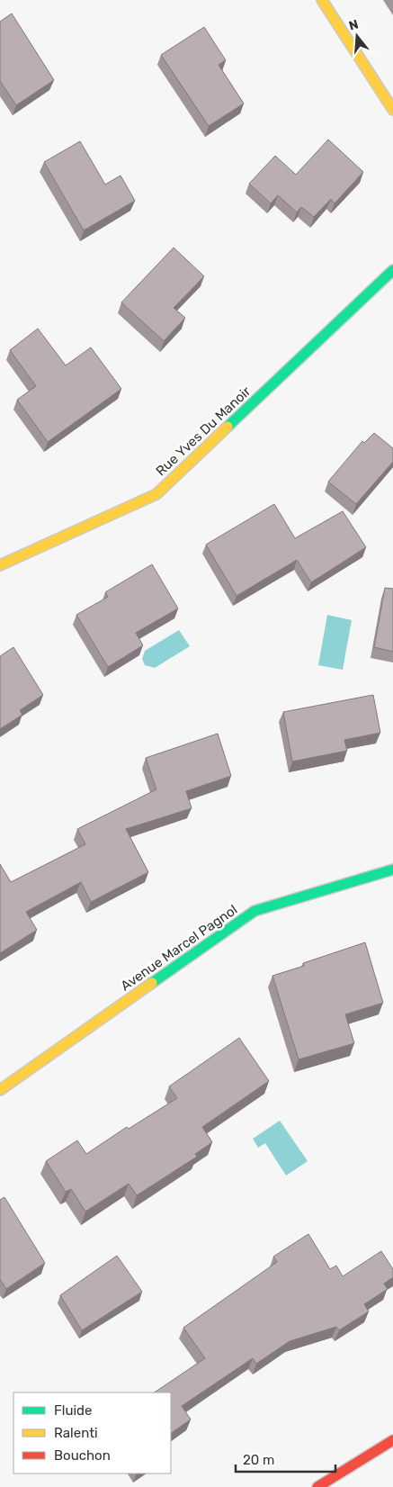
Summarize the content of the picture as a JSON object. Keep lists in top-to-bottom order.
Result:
{
  "streets": {
    "street": ["Rue Yves Du Manoir", "Avenue Marcel Pagnol"]
  },
  "legend": ["Fluide", "Ralenti", "Bouchon"],
  "scale_bar": "20 m",
  "north": "top"
}
